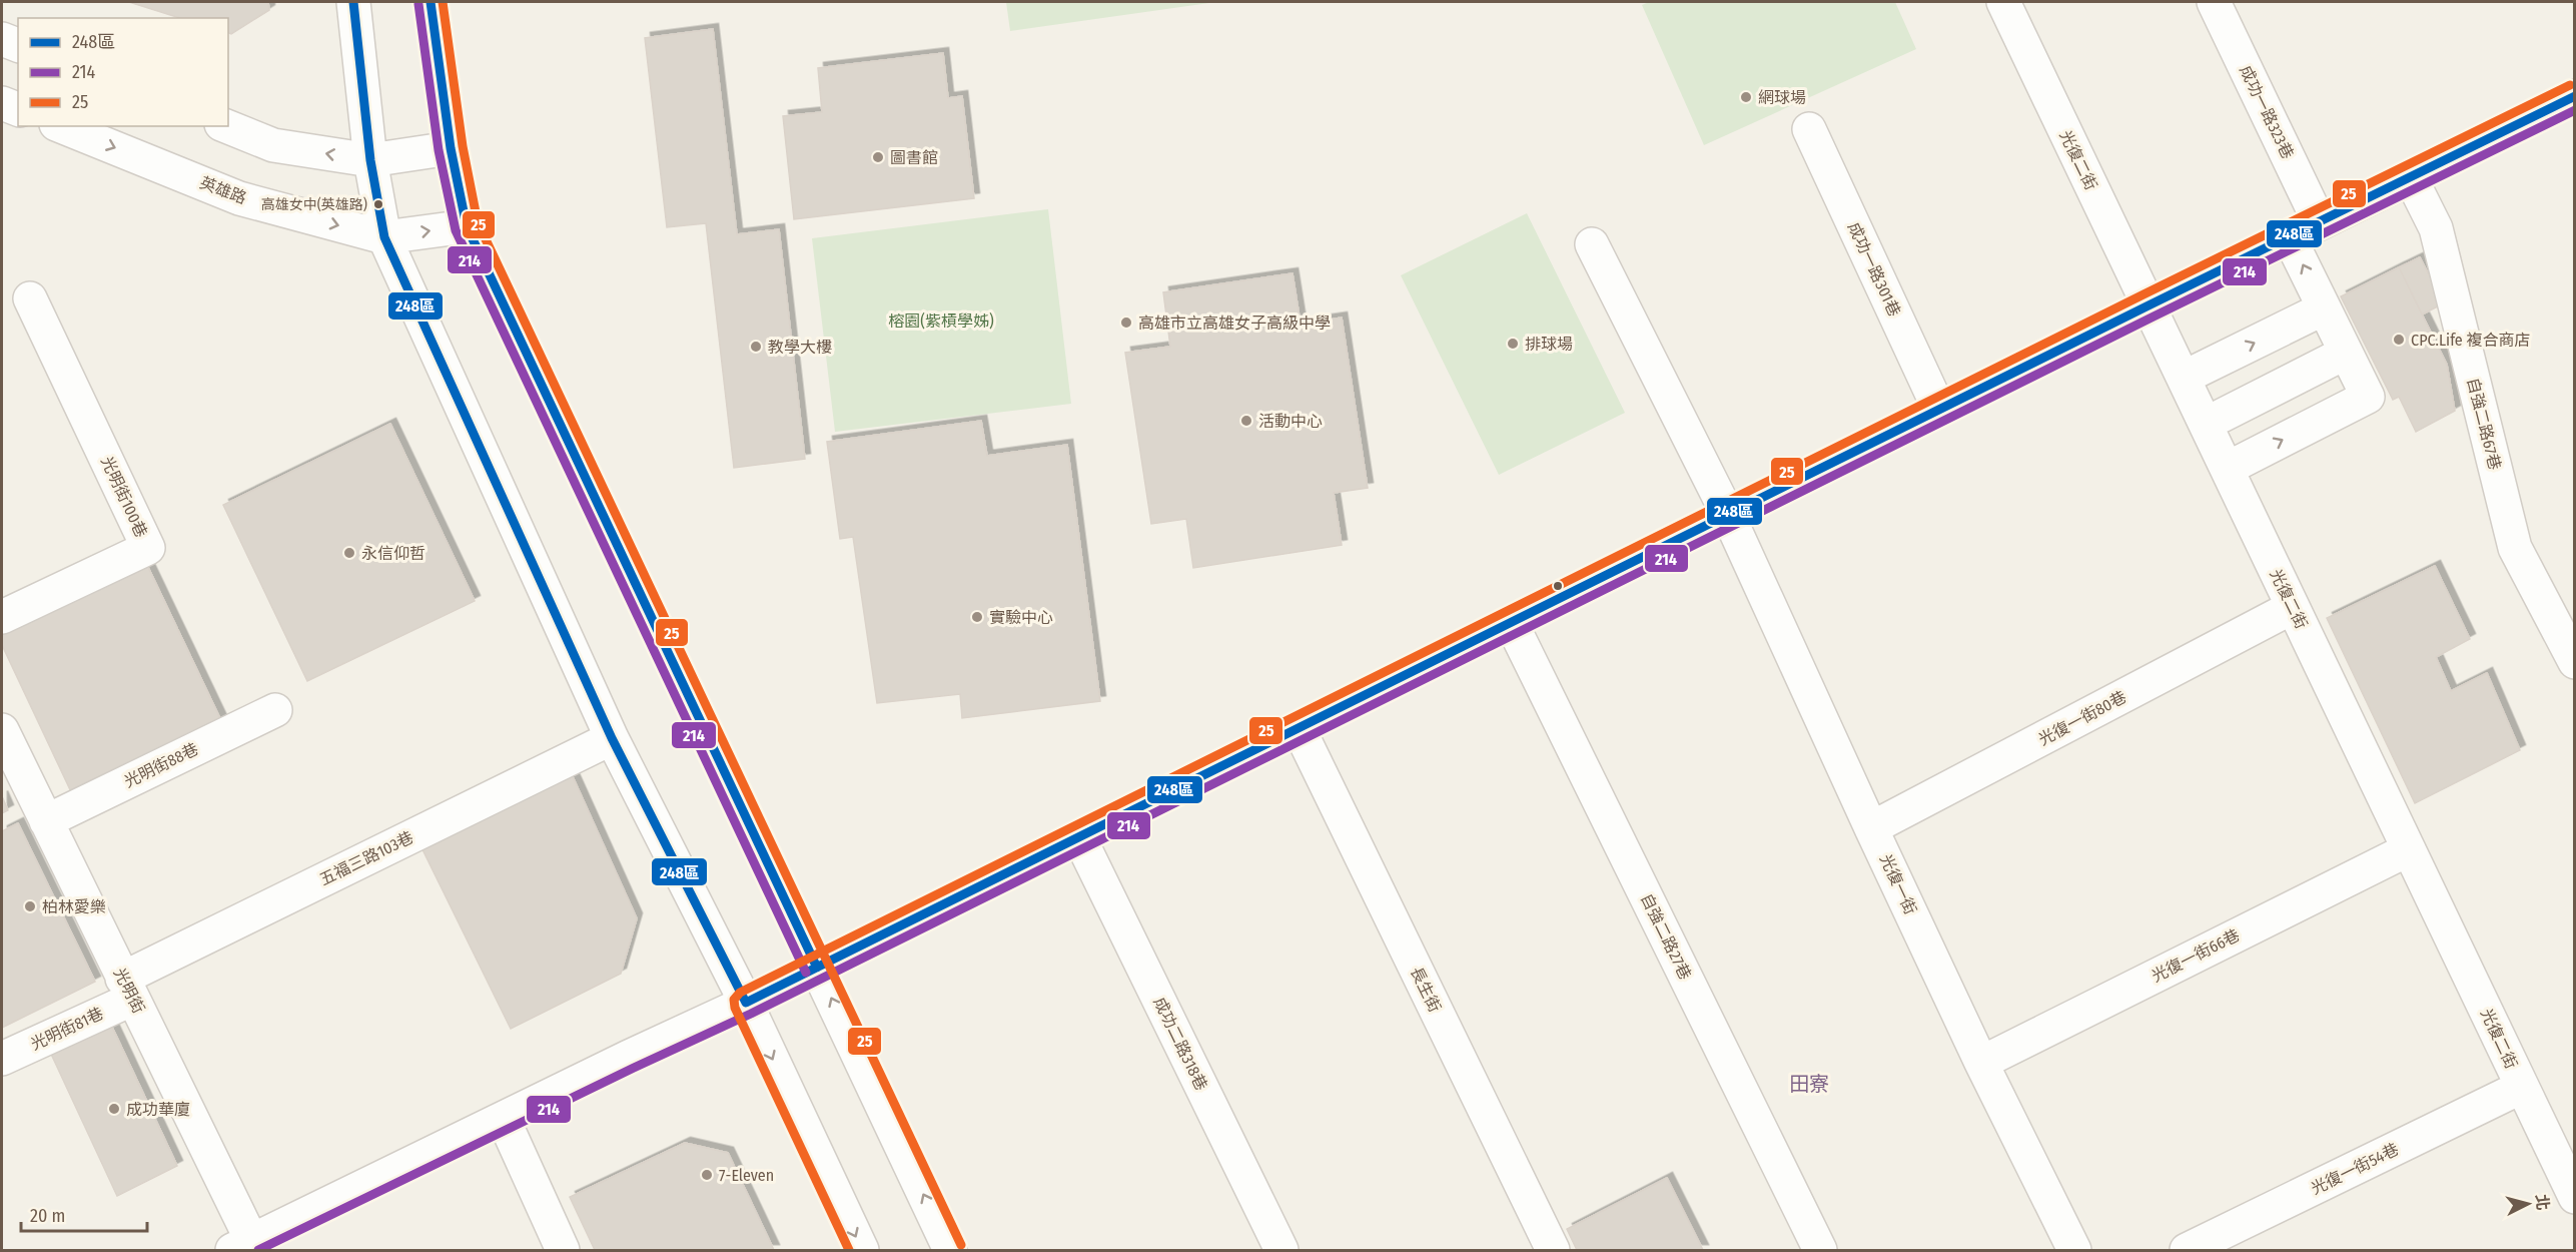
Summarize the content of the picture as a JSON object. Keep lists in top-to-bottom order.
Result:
{
  "streets": {
    "street": [
      "成功一路323巷",
      "光復二街",
      "英雄路",
      "成功一路301巷",
      "自強二路67巷",
      "光明街100巷",
      "光復一街80巷",
      "光明街88巷",
      "五福三路103巷",
      "光復一街",
      "自強二路27巷",
      "光復一街66巷",
      "長生街",
      "光明街",
      "光明街81巷",
      "成功二路318巷",
      "光復一街54巷"
    ]
  },
  "crossings": [
    ["光復二街", "光復一街80巷"],
    ["光復二街", "光復一街66巷"],
    ["光復二街", "光復一街54巷"],
    ["光復一街80巷", "光復一街"],
    ["光明街88巷", "光明街"],
    ["五福三路103巷", "光明街"],
    ["五福三路103巷", "光明街81巷"],
    ["光復一街", "光復一街66巷"],
    ["光明街", "光明街81巷"]
  ],
  "districts": ["田寮"],
  "parks": ["榕園(紫槓學姊)"],
  "places": [
    "網球場",
    "圖書館",
    "高雄女中(英雄路)",
    "高雄市立高雄女子高級中學",
    "CPC.Life 複合商店",
    "排球場",
    "教學大樓",
    "活動中心",
    "永信仰哲",
    "實驗中心",
    "柏林愛樂",
    "成功華廈",
    "7-Eleven"
  ],
  "lines": ["transit line 248區", "transit line 25", "transit line 214"],
  "legend": ["248區", "214", "25"],
  "scale_bar": "20 m",
  "north": "right"
}
